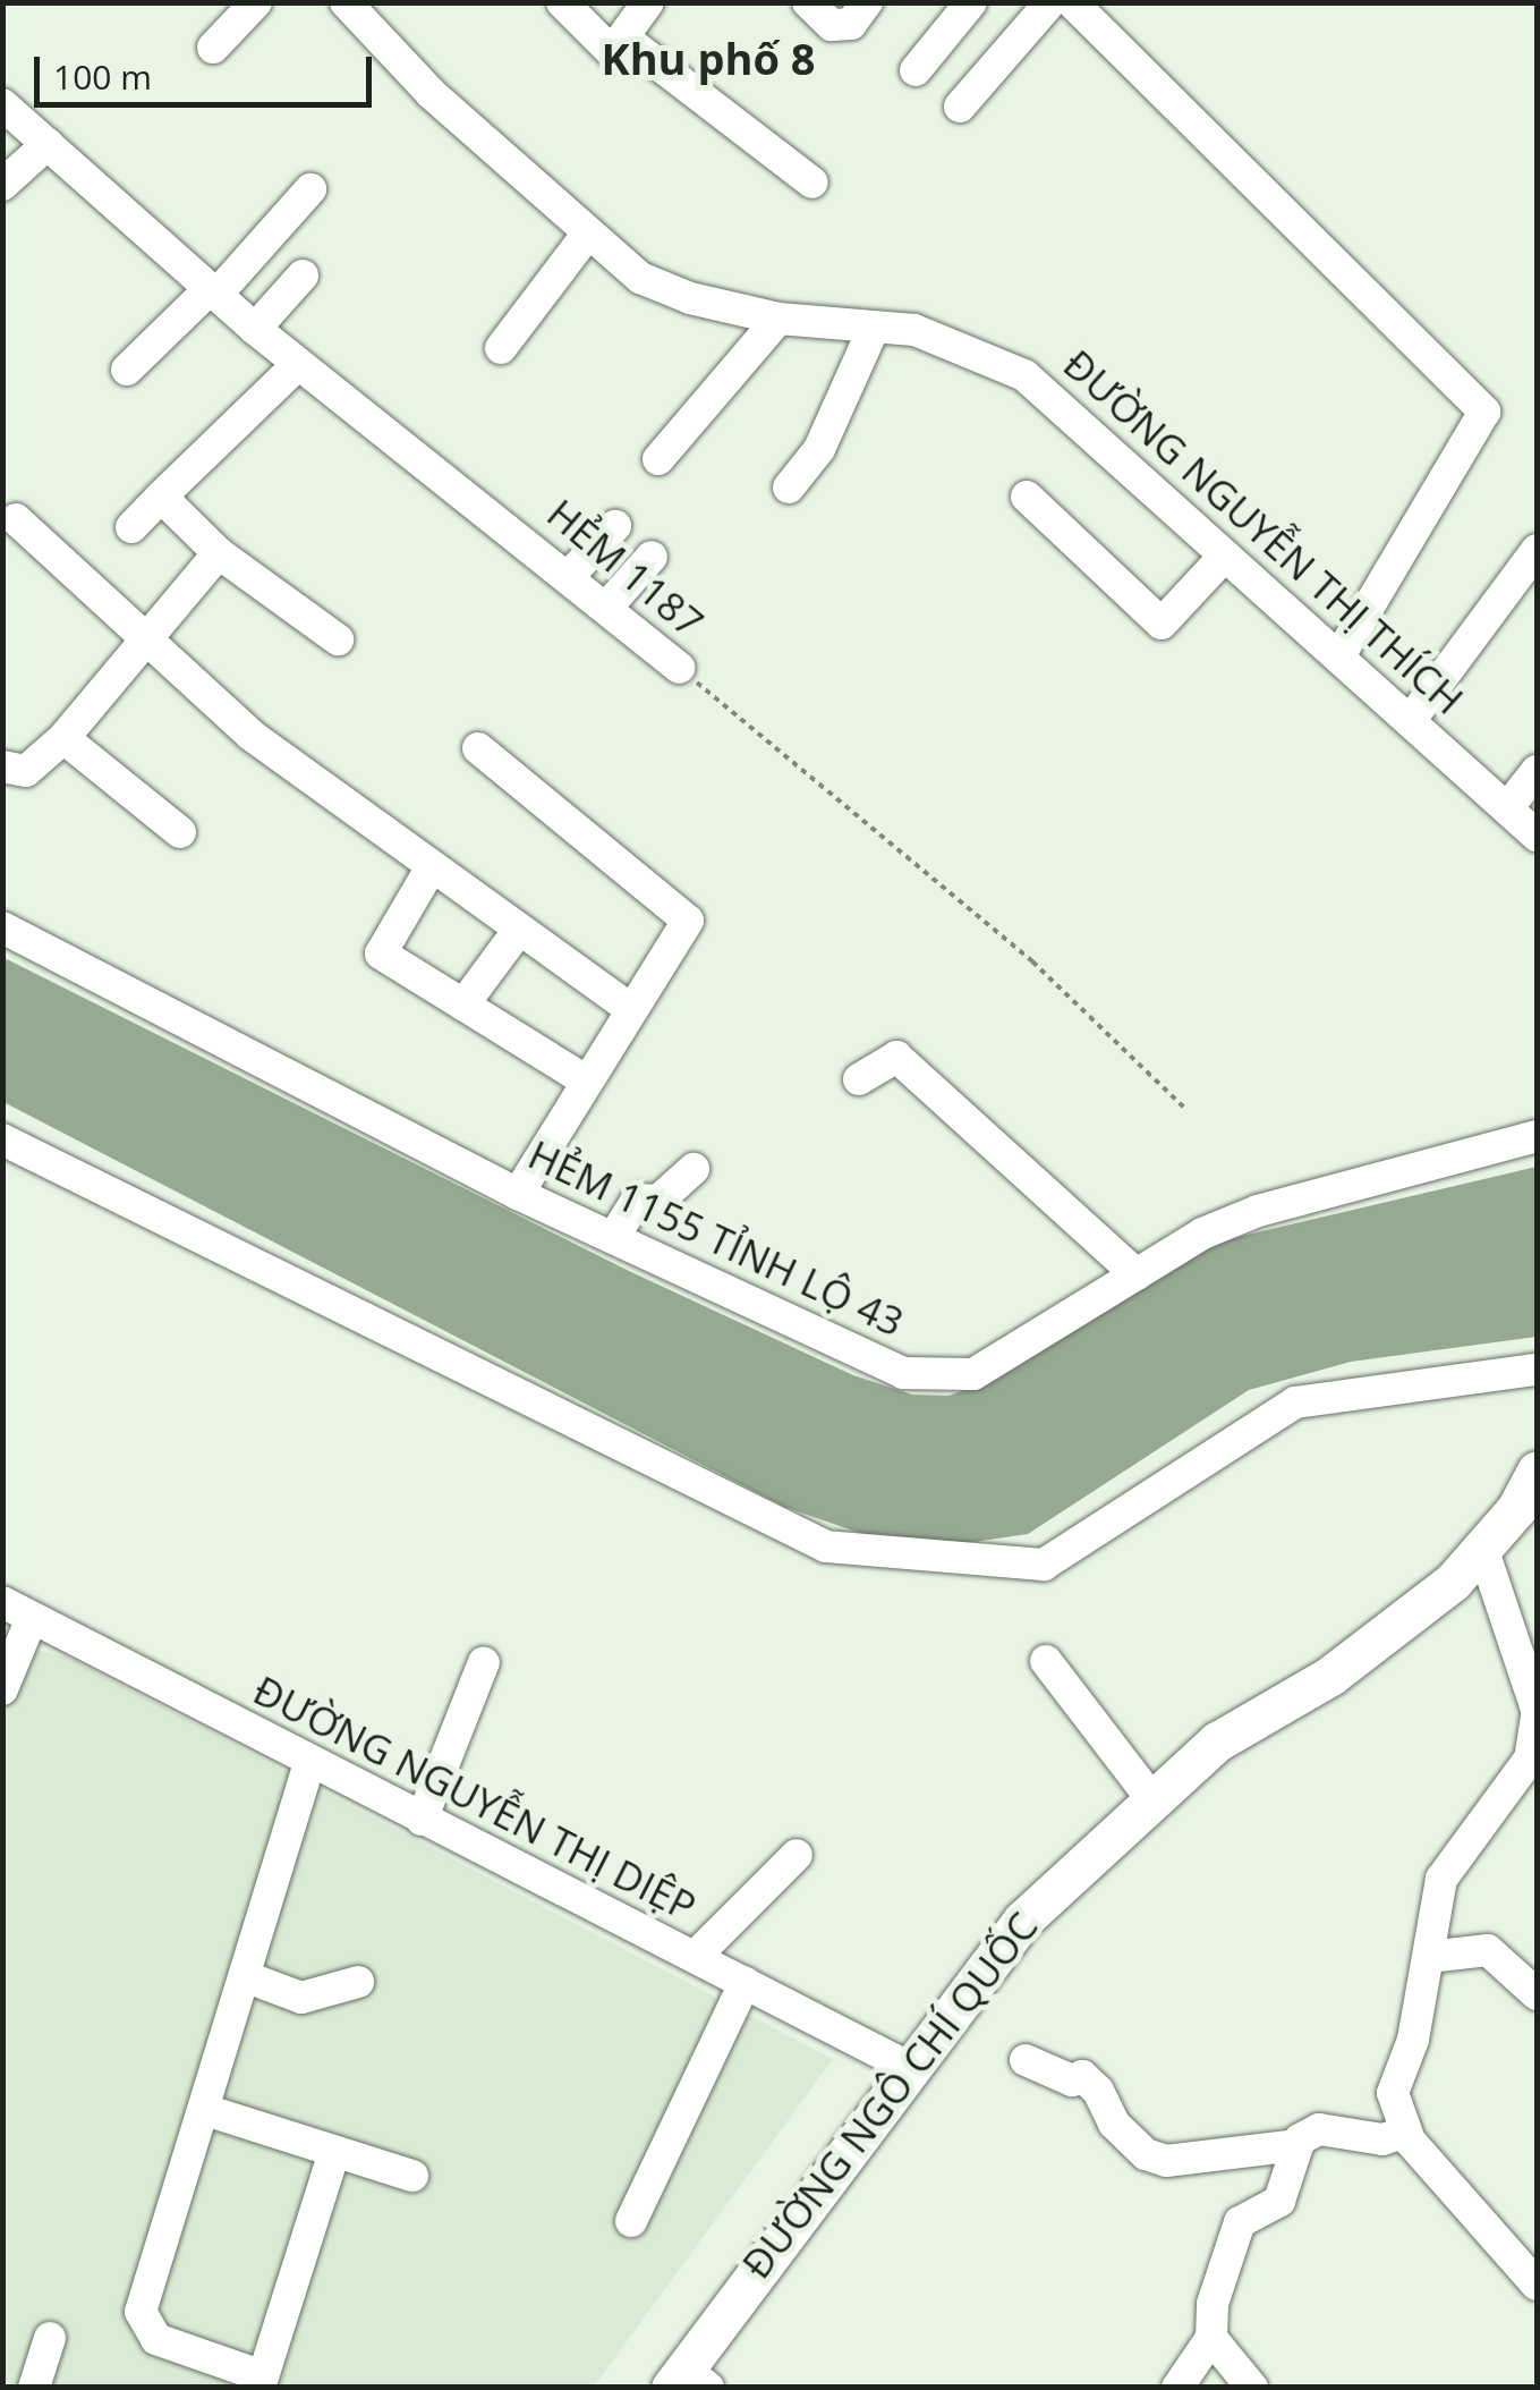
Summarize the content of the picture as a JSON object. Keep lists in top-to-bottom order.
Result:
{
  "streets": {
    "main road": ["ĐƯỜNG NGÔ CHÍ QUỐC"],
    "street": [
      "ĐƯỜNG NGUYỄN THỊ THÍCH",
      "HẺM 1187",
      "HẺM 1155 TỈNH LỘ 43",
      "ĐƯỜNG NGUYỄN THỊ DIỆP"
    ]
  },
  "crossings": [
    ["ĐƯỜNG NGUYỄN THỊ DIỆP", "ĐƯỜNG NGÔ CHÍ QUỐC"]
  ],
  "districts": ["Khu phố 8"],
  "scale_bar": "100 m"
}
